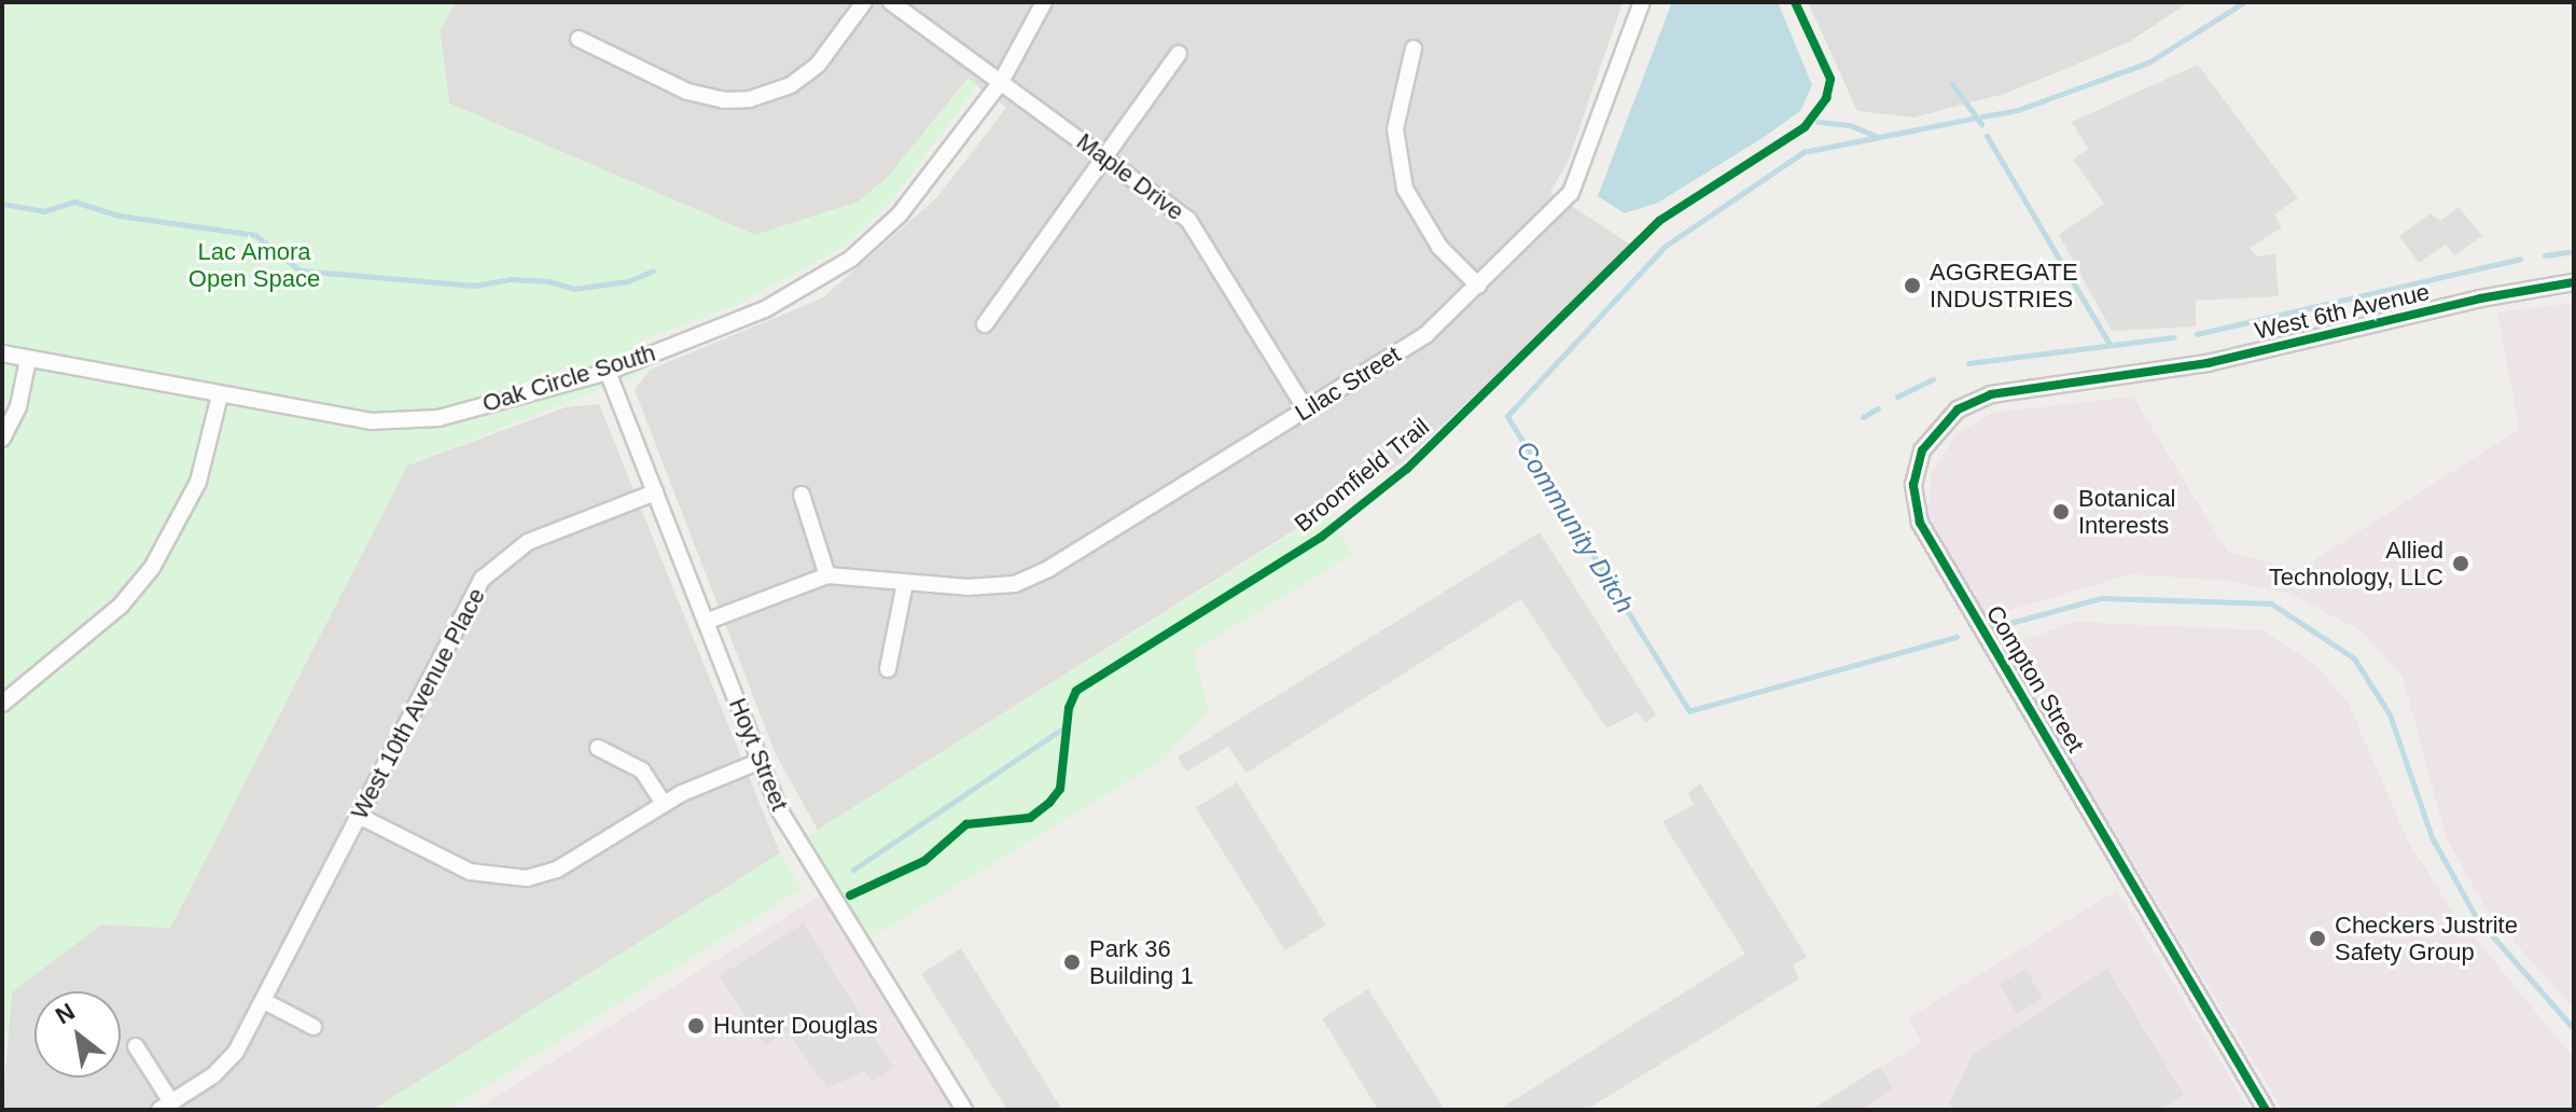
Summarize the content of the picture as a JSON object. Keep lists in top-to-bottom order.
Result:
{
  "streets": {
    "street": [
      "Maple Drive",
      "West 6th Avenue",
      "Oak Circle South",
      "Lilac Street",
      "Compton Street",
      "West 10th Avenue Place",
      "Hoyt Street"
    ],
    "cycle path": ["Broomfield Trail"]
  },
  "crossings": [
    ["Maple Drive", "Oak Circle South"],
    ["Maple Drive", "Lilac Street"],
    ["West 6th Avenue", "Compton Street"],
    ["Oak Circle South", "Hoyt Street"],
    ["Lilac Street", "Hoyt Street"],
    ["West 10th Avenue Place", "Hoyt Street"]
  ],
  "water": ["Community Ditch"],
  "parks": ["Lac Amora Open Space"],
  "places": [
    "AGGREGATE INDUSTRIES",
    "Botanical Interests",
    "Allied Technology, LLC",
    "Checkers Justrite Safety Group",
    "Park 36 Building 1",
    "Hunter Douglas"
  ],
  "north": "top left"
}
